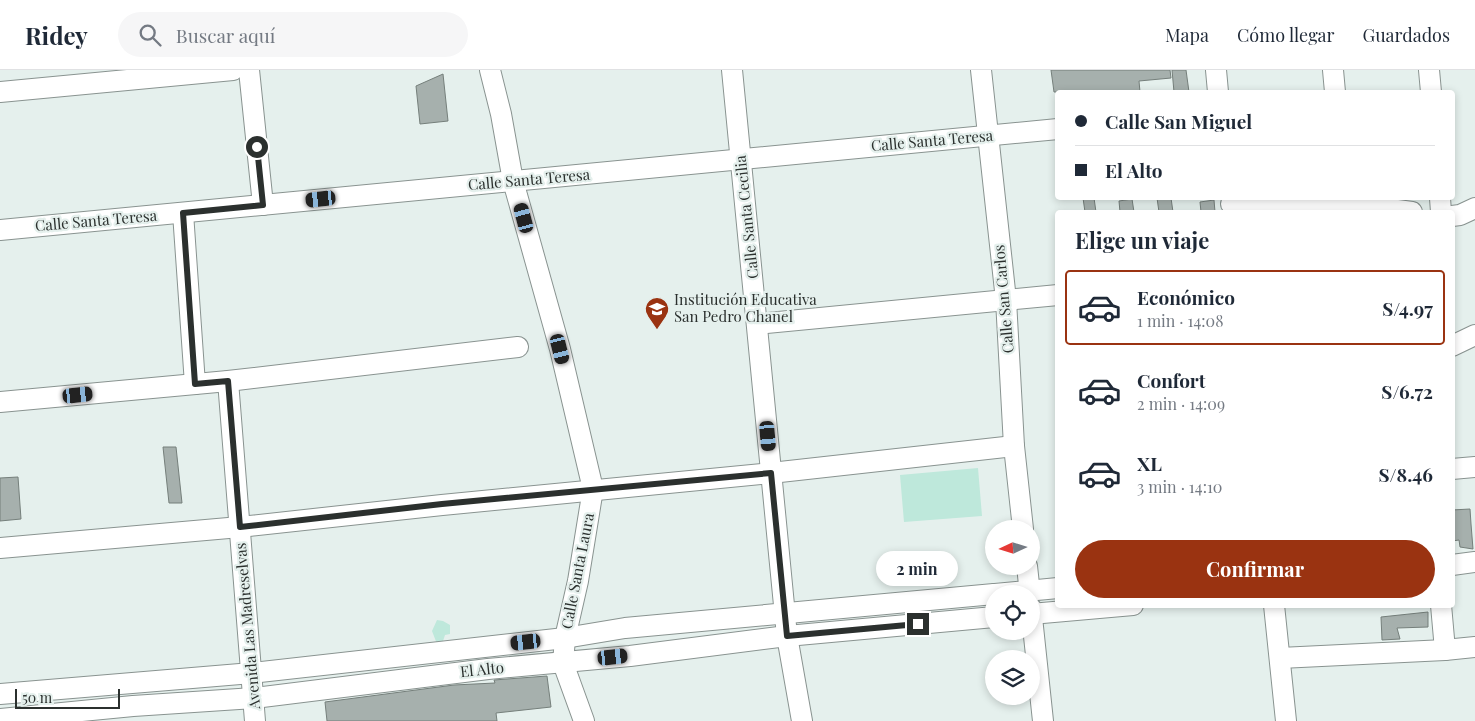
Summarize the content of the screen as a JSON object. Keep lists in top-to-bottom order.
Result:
{
  "streets": {
    "street": [
      "Calle Santa Teresa",
      "Calle Santa Cecilia",
      "Calle San Carlos",
      "Calle Santa Laura",
      "Avenida Las Madreselvas",
      "El Alto"
    ]
  },
  "crossings": [
    ["Calle Santa Teresa", "Calle Santa Cecilia"],
    ["Calle Santa Teresa", "Calle San Carlos"],
    ["Calle Santa Teresa", "Calle Santa Laura"],
    ["Calle Santa Cecilia", "El Alto"],
    ["Calle Santa Laura", "El Alto"],
    ["Avenida Las Madreselvas", "El Alto"]
  ],
  "places": {
    "school or university": ["Institución Educativa San Pedro Chanel"]
  },
  "scale_bar": "50 m",
  "north": "left",
  "page": {
    "header": "Ridey",
    "search": "Buscar aquí",
    "nav": ["Mapa", "Cómo llegar", "Guardados"],
    "banner": ["Calle San Miguel", "El Alto"],
    "heading": "Elige un viaje",
    "list": [
      {
        "name": "Económico",
        "note": "1 min · 14:08",
        "value": "S/4.97"
      },
      {
        "name": "Confort",
        "note": "2 min · 14:09",
        "value": "S/6.72"
      },
      {
        "name": "XL",
        "note": "3 min · 14:10",
        "value": "S/8.46"
      }
    ],
    "buttons": "Confirmar",
    "bubble": "2 min",
    "scale": "50 m"
  }
}
